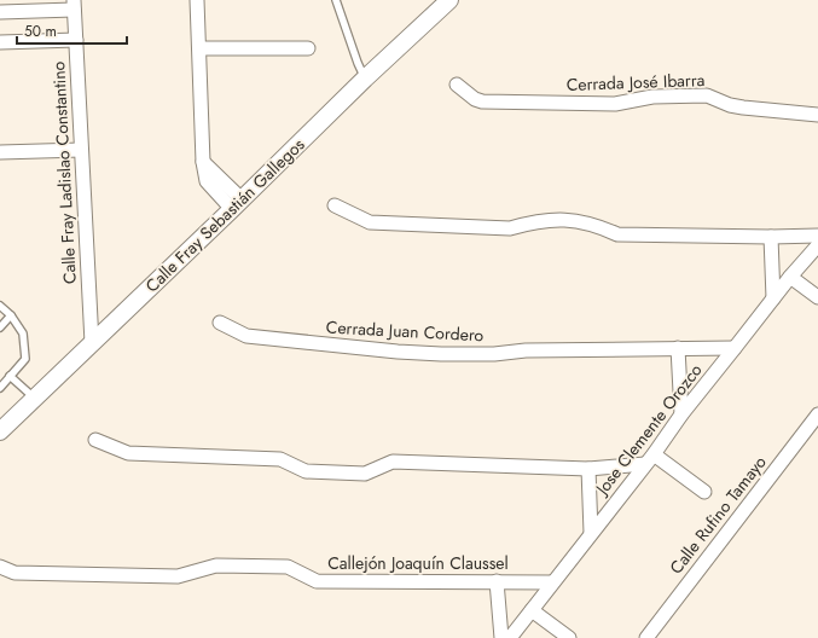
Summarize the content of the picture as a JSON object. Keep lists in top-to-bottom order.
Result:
{
  "streets": {
    "street": [
      "Cerrada José Ibarra",
      "Calle Fray Ladislao Constantino",
      "Calle Fray Sebastián Gallegos",
      "Cerrada Juan Cordero",
      "Jose Clemente Orozco",
      "Calle Rufino Tamayo",
      "Callejón Joaquín Claussel"
    ]
  },
  "crossings": [
    ["Calle Fray Ladislao Constantino", "Calle Fray Sebastián Gallegos"],
    ["Cerrada Juan Cordero", "Jose Clemente Orozco"],
    ["Jose Clemente Orozco", "Callejón Joaquín Claussel"]
  ],
  "scale_bar": "50 m"
}
